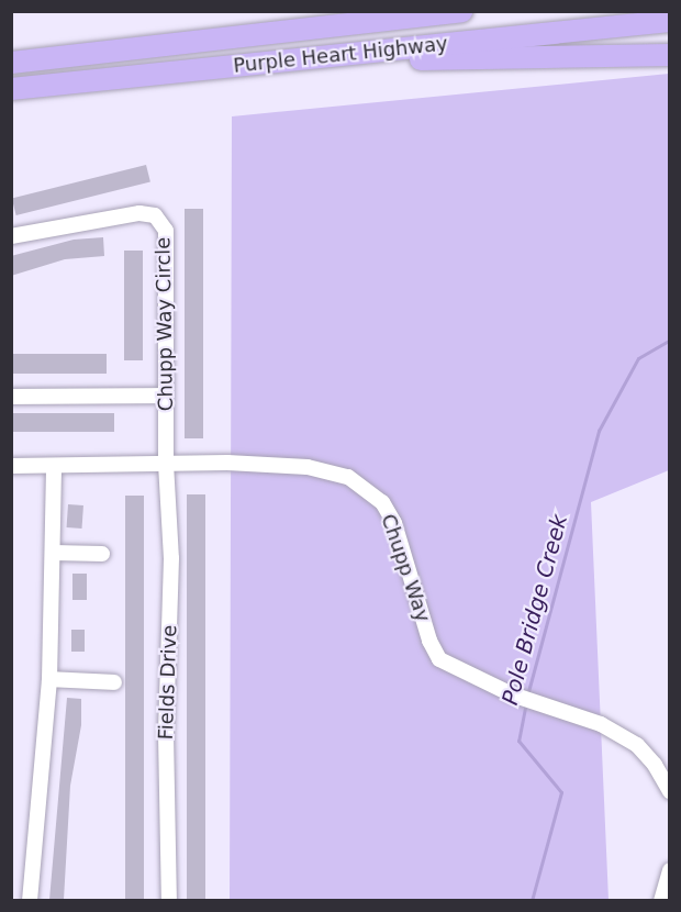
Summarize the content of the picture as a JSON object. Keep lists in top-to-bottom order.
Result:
{
  "streets": {
    "highway": ["Purple Heart Highway"],
    "street": ["Chupp Way Circle", "Chupp Way", "Fields Drive"]
  },
  "crossings": [
    ["Chupp Way Circle", "Chupp Way"],
    ["Chupp Way Circle", "Fields Drive"],
    ["Chupp Way", "Fields Drive"]
  ],
  "water": ["Pole Bridge Creek"]
}
